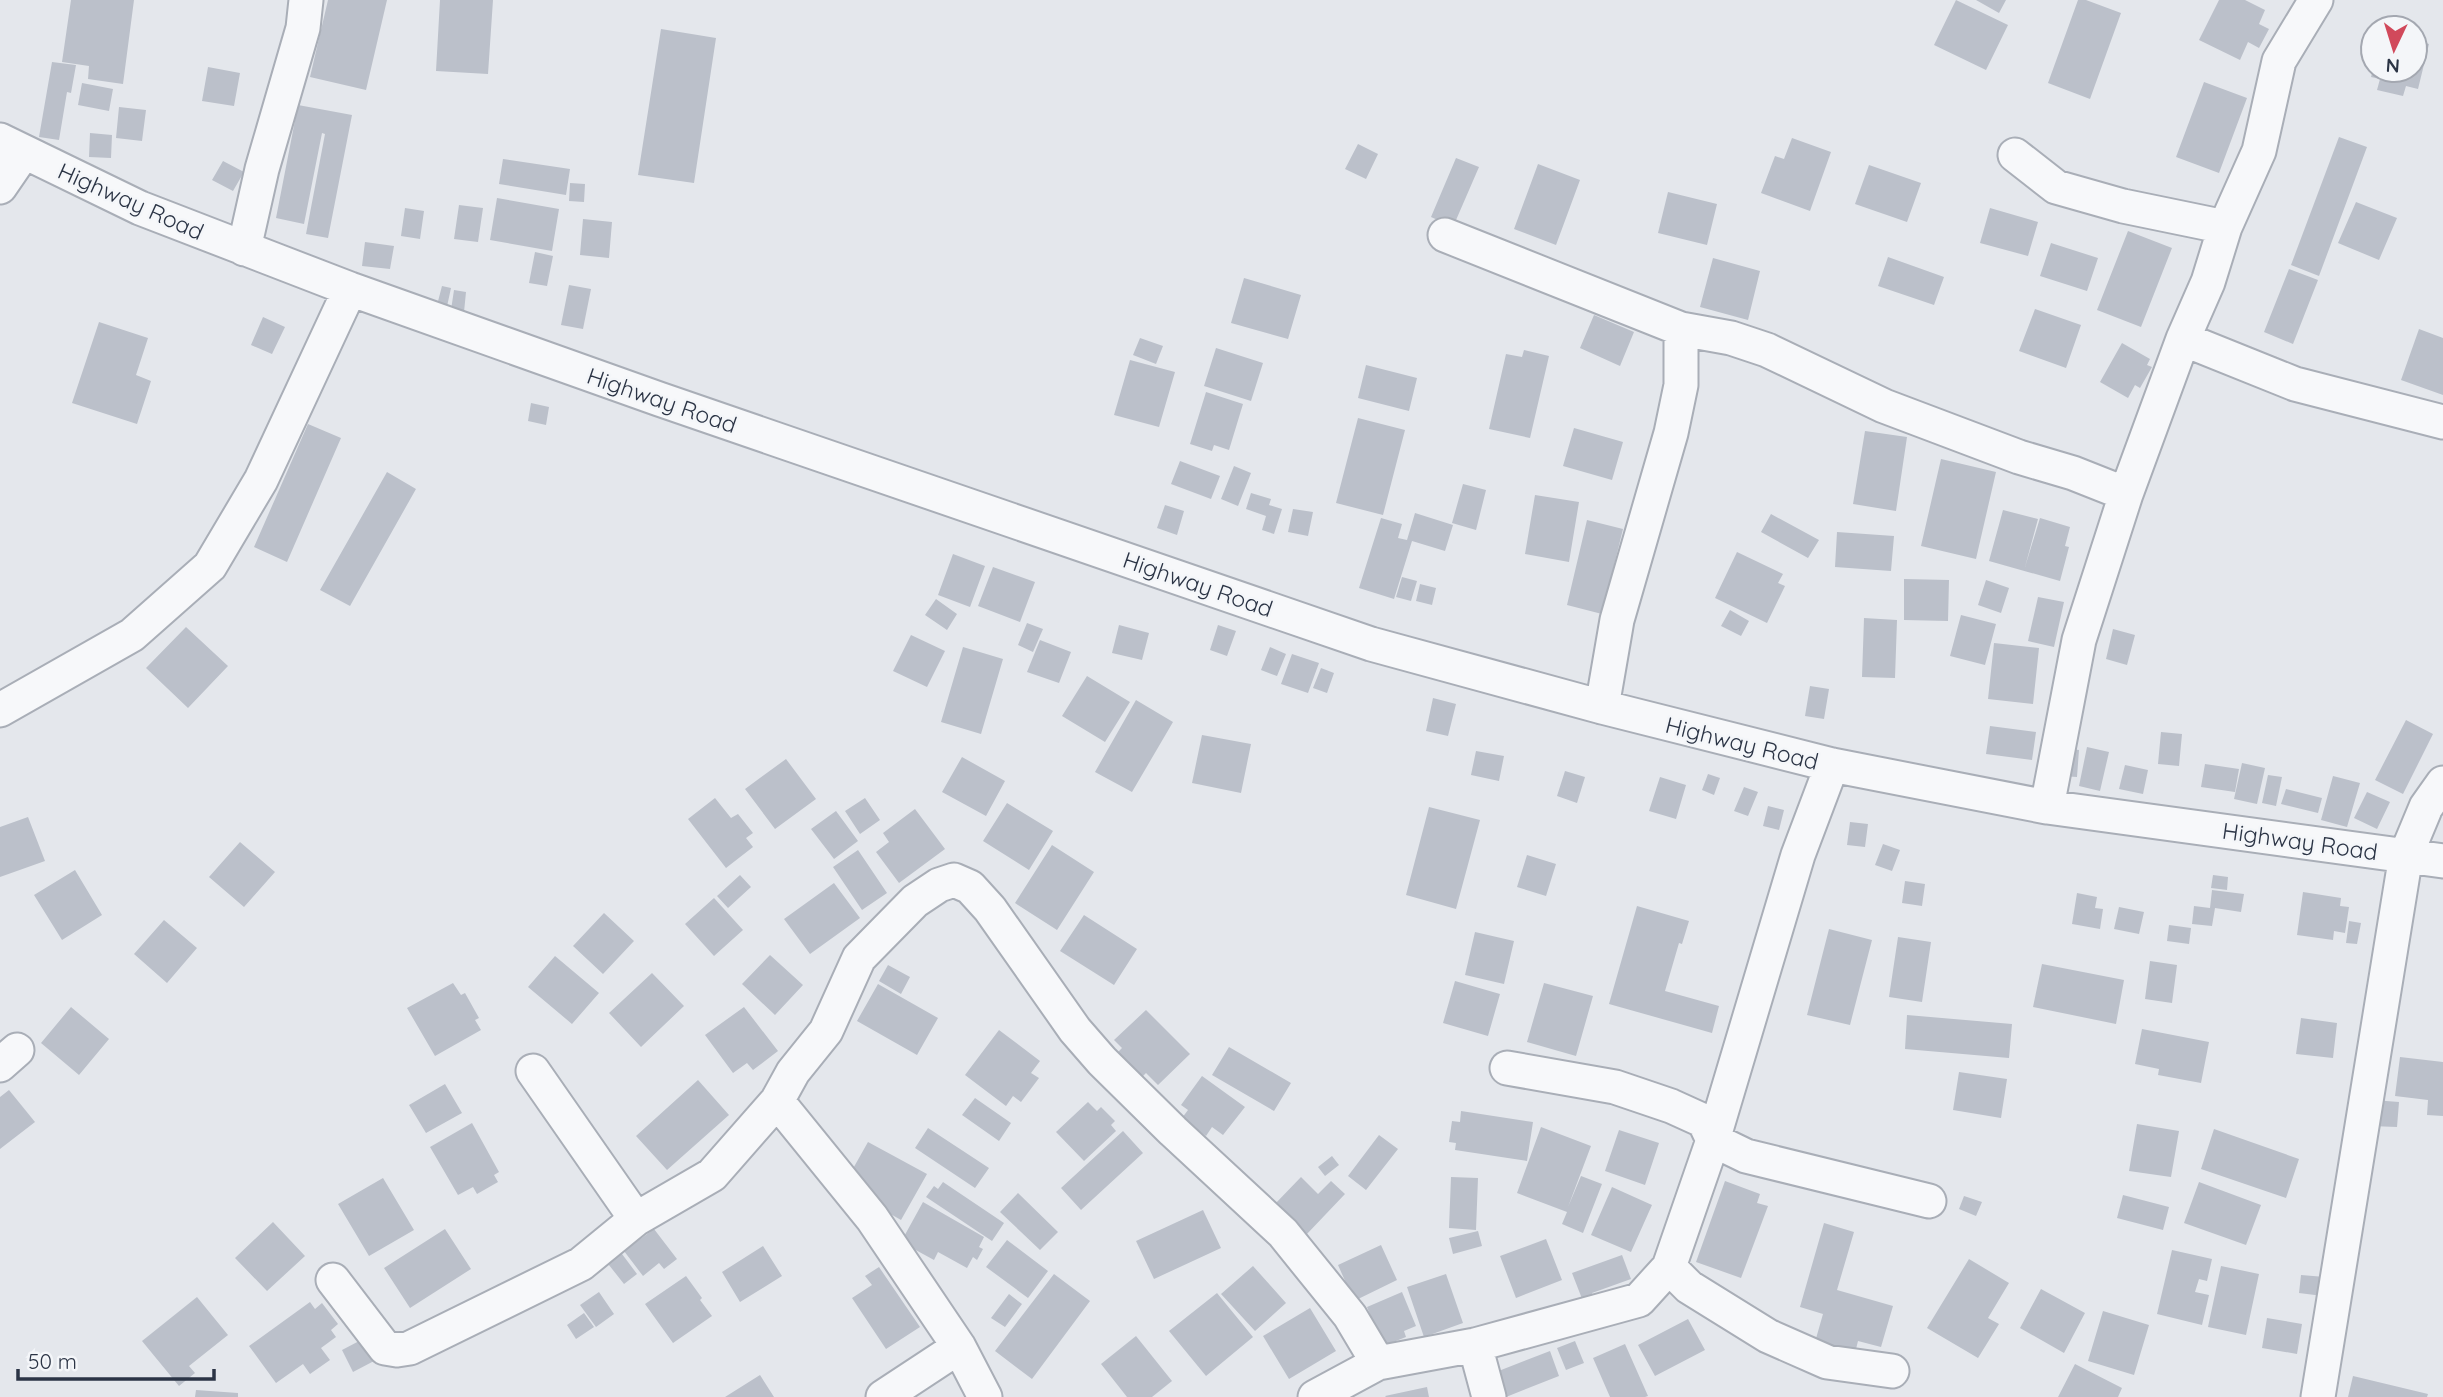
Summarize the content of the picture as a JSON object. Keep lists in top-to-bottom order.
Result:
{
  "streets": {
    "street": ["Highway Road"]
  },
  "scale_bar": "50 m",
  "north": "bottom"
}
